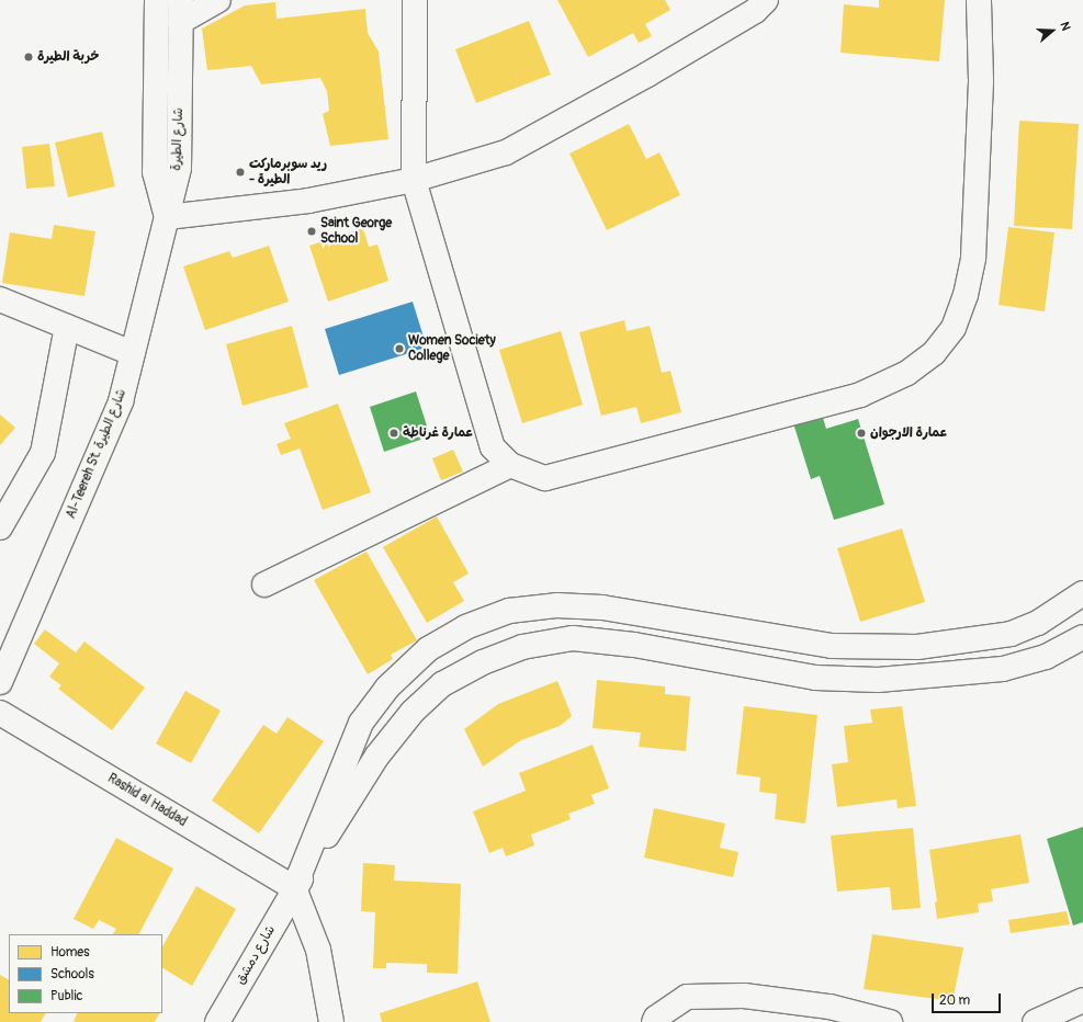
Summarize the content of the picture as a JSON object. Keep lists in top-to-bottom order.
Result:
{
  "streets": {
    "street": [
      "شارع الطيرة",
      "Al-Teereh St. شارع الطيرة",
      "Rashid al Haddad",
      "شارع دمشق"
    ]
  },
  "crossings": [
    ["شارع الطيرة", "Al-Teereh St. شارع الطيرة"],
    ["Rashid al Haddad", "شارع دمشق"]
  ],
  "places": [
    "خربة الطيرة",
    "ريد سوبرماركت - الطيرة",
    "Saint George School",
    "Women Society College",
    "عمارة غرناطة",
    "عمارة الارجوان"
  ],
  "legend": ["Homes", "Schools", "Public"],
  "scale_bar": "20 m",
  "north": "right"
}
